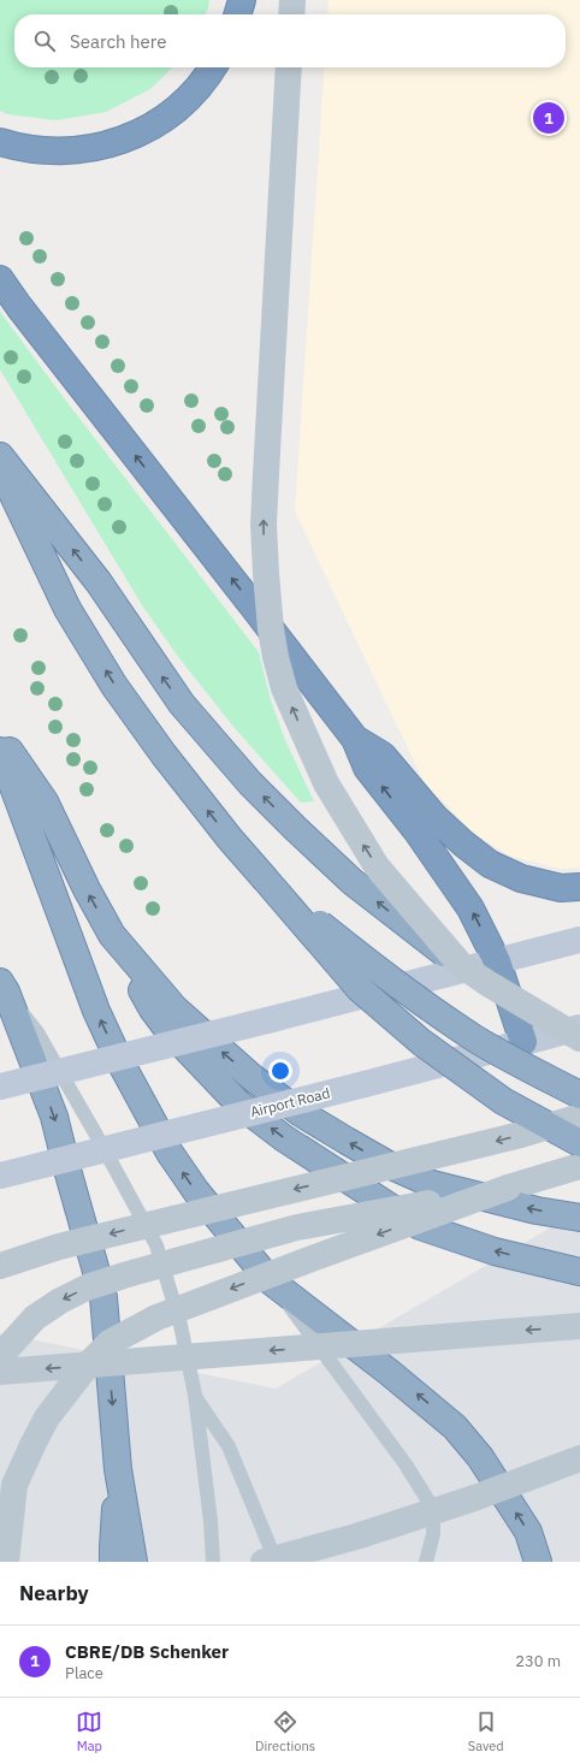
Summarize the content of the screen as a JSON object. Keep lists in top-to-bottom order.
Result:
{
  "streets": {
    "main road": ["Airport Road"]
  },
  "page": {
    "search": "Search here",
    "pins": "1",
    "heading": "Nearby",
    "list": [
      {
        "mark": "1",
        "name": "CBRE/DB Schenker",
        "note": "Place",
        "value": "230 m"
      }
    ],
    "nav": ["Map", "Directions", "Saved"]
  }
}
